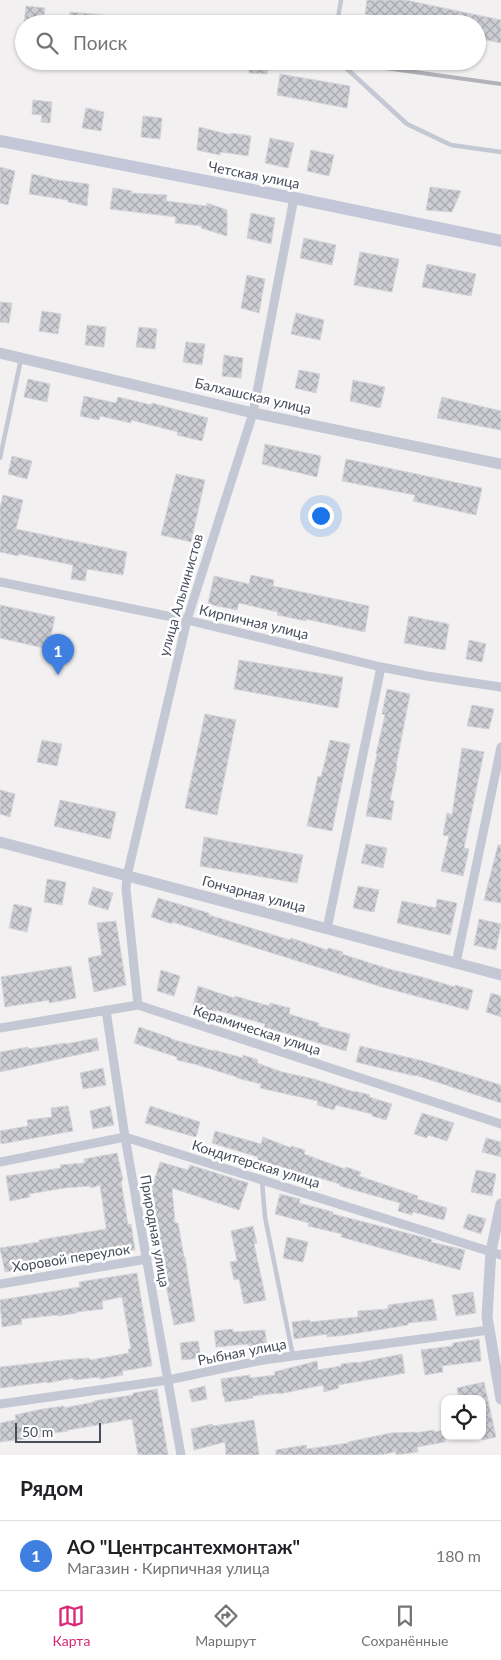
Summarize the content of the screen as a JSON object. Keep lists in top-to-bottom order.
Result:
{
  "streets": {
    "main road": ["Четская улица"],
    "street": [
      "Балхашская улица",
      "улица Альпинистов",
      "Кирпичная улица",
      "Гончарная улица",
      "Керамическая улица",
      "Кондитерская улица",
      "Природная улица",
      "Хоровой переулок",
      "Рыбная улица"
    ]
  },
  "crossings": [
    ["Четская улица", "улица Альпинистов"],
    ["Балхашская улица", "улица Альпинистов"],
    ["улица Альпинистов", "Кирпичная улица"],
    ["улица Альпинистов", "Гончарная улица"],
    ["улица Альпинистов", "Керамическая улица"],
    ["Керамическая улица", "Природная улица"],
    ["Кондитерская улица", "Природная улица"],
    ["Природная улица", "Хоровой переулок"],
    ["Природная улица", "Рыбная улица"]
  ],
  "scale_bar": "50 m",
  "page": {
    "search": "Поиск",
    "pins": "1",
    "scale": "50 m",
    "heading": "Рядом",
    "list": [
      {
        "mark": "1",
        "name": "АО \"Центрсантехмонтаж\"",
        "note": "Магазин · Кирпичная улица",
        "value": "180 m"
      }
    ],
    "nav": ["Карта", "Маршрут", "Сохранённые"]
  }
}
